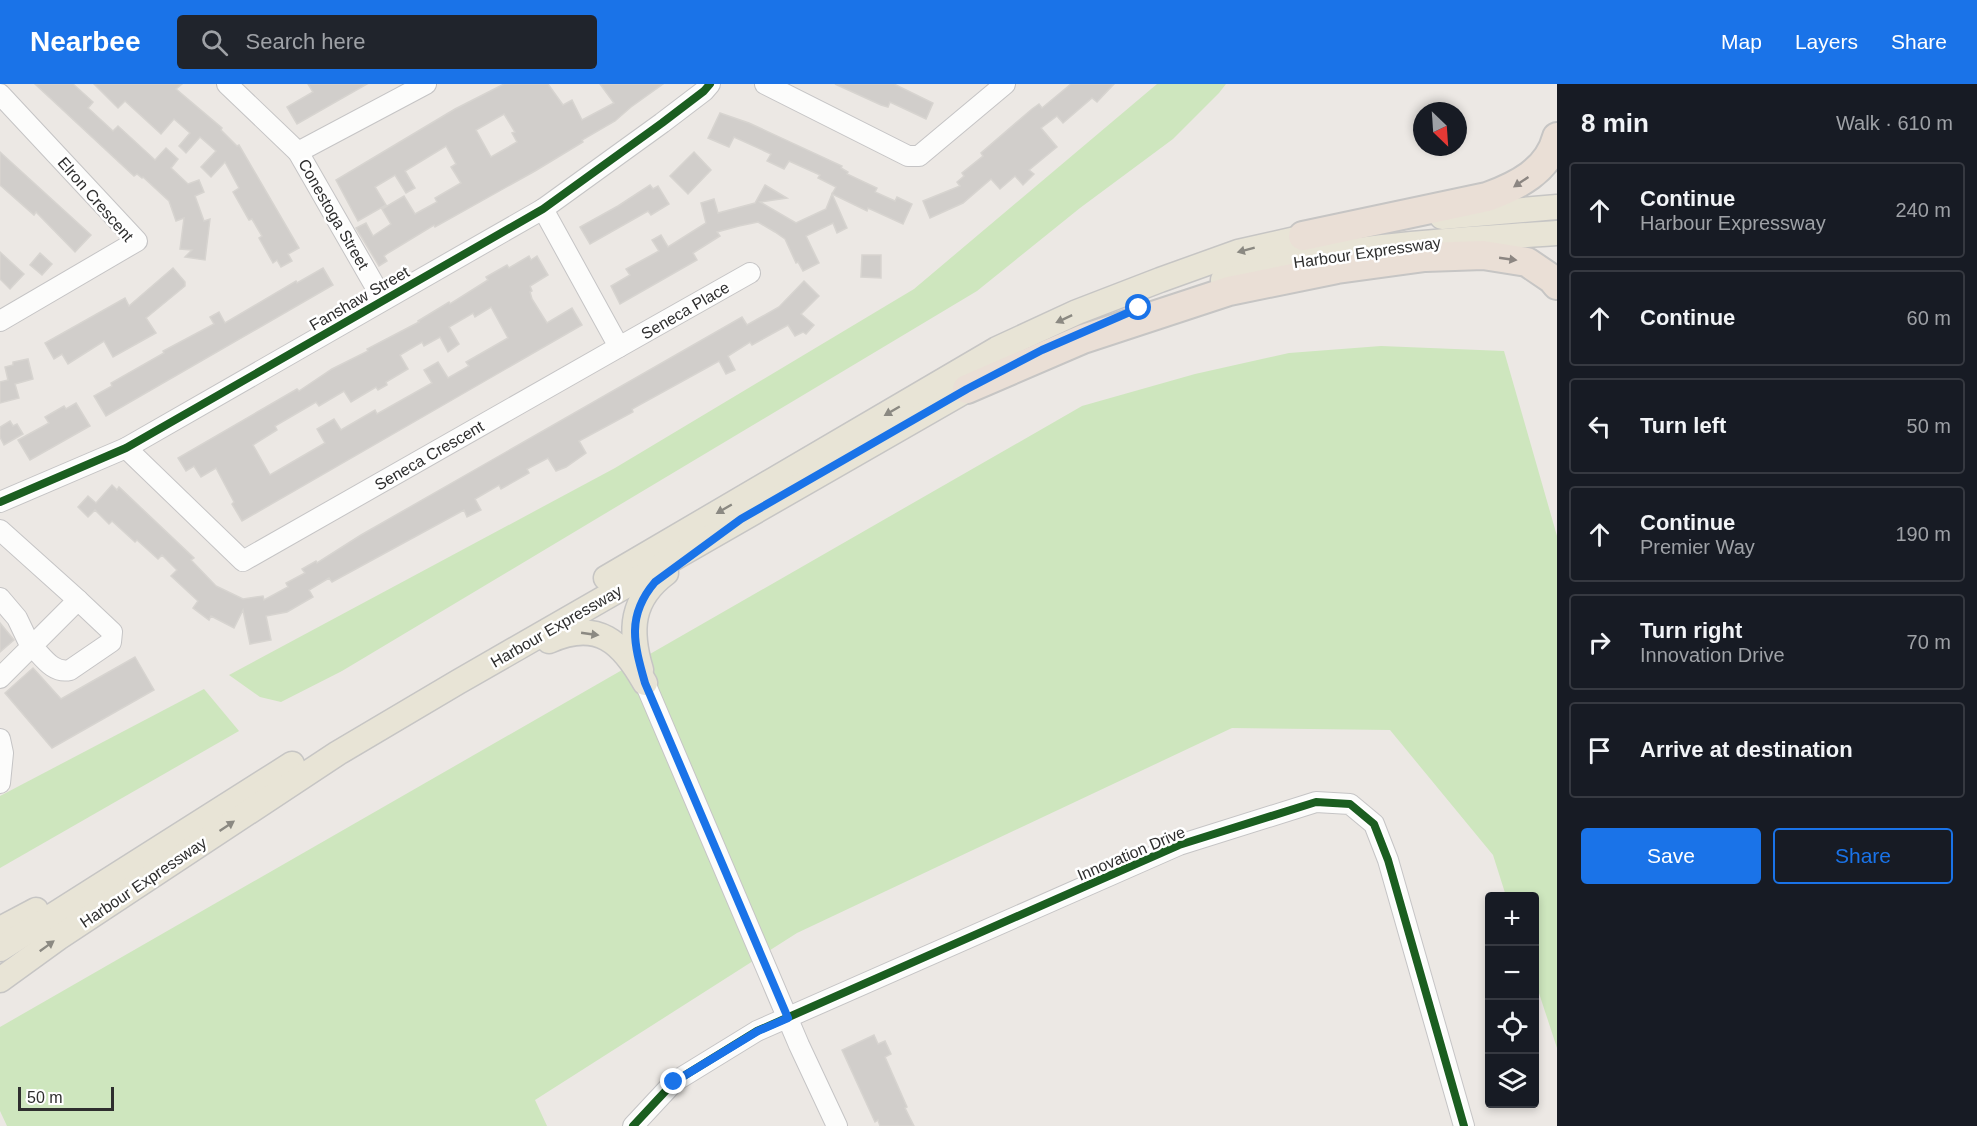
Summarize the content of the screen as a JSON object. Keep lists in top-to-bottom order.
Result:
{
  "streets": {
    "main road": ["Harbour Expressway"],
    "street": [
      "Elron Crescent",
      "Conestoga Street",
      "Fanshaw Street",
      "Seneca Place",
      "Seneca Crescent",
      "Innovation Drive"
    ]
  },
  "crossings": [
    ["Conestoga Street", "Fanshaw Street"],
    ["Fanshaw Street", "Seneca Crescent"],
    ["Seneca Place", "Seneca Crescent"]
  ],
  "scale_bar": "50 m",
  "north": "bottom right",
  "page": {
    "header": "Nearbee",
    "search": "Search here",
    "nav": ["Map", "Layers", "Share"],
    "heading": ["8 min", "Walk · 610 m"],
    "list": [
      ["Continue", "Harbour Expressway", "240 m"],
      ["Continue", "60 m"],
      ["Turn left", "50 m"],
      ["Continue", "Premier Way", "190 m"],
      ["Turn right", "Innovation Drive", "70 m"],
      "Arrive at destination"
    ],
    "buttons": ["Save", "Share"],
    "map_buttons": ["+", "−"],
    "scale": "50 m"
  }
}
